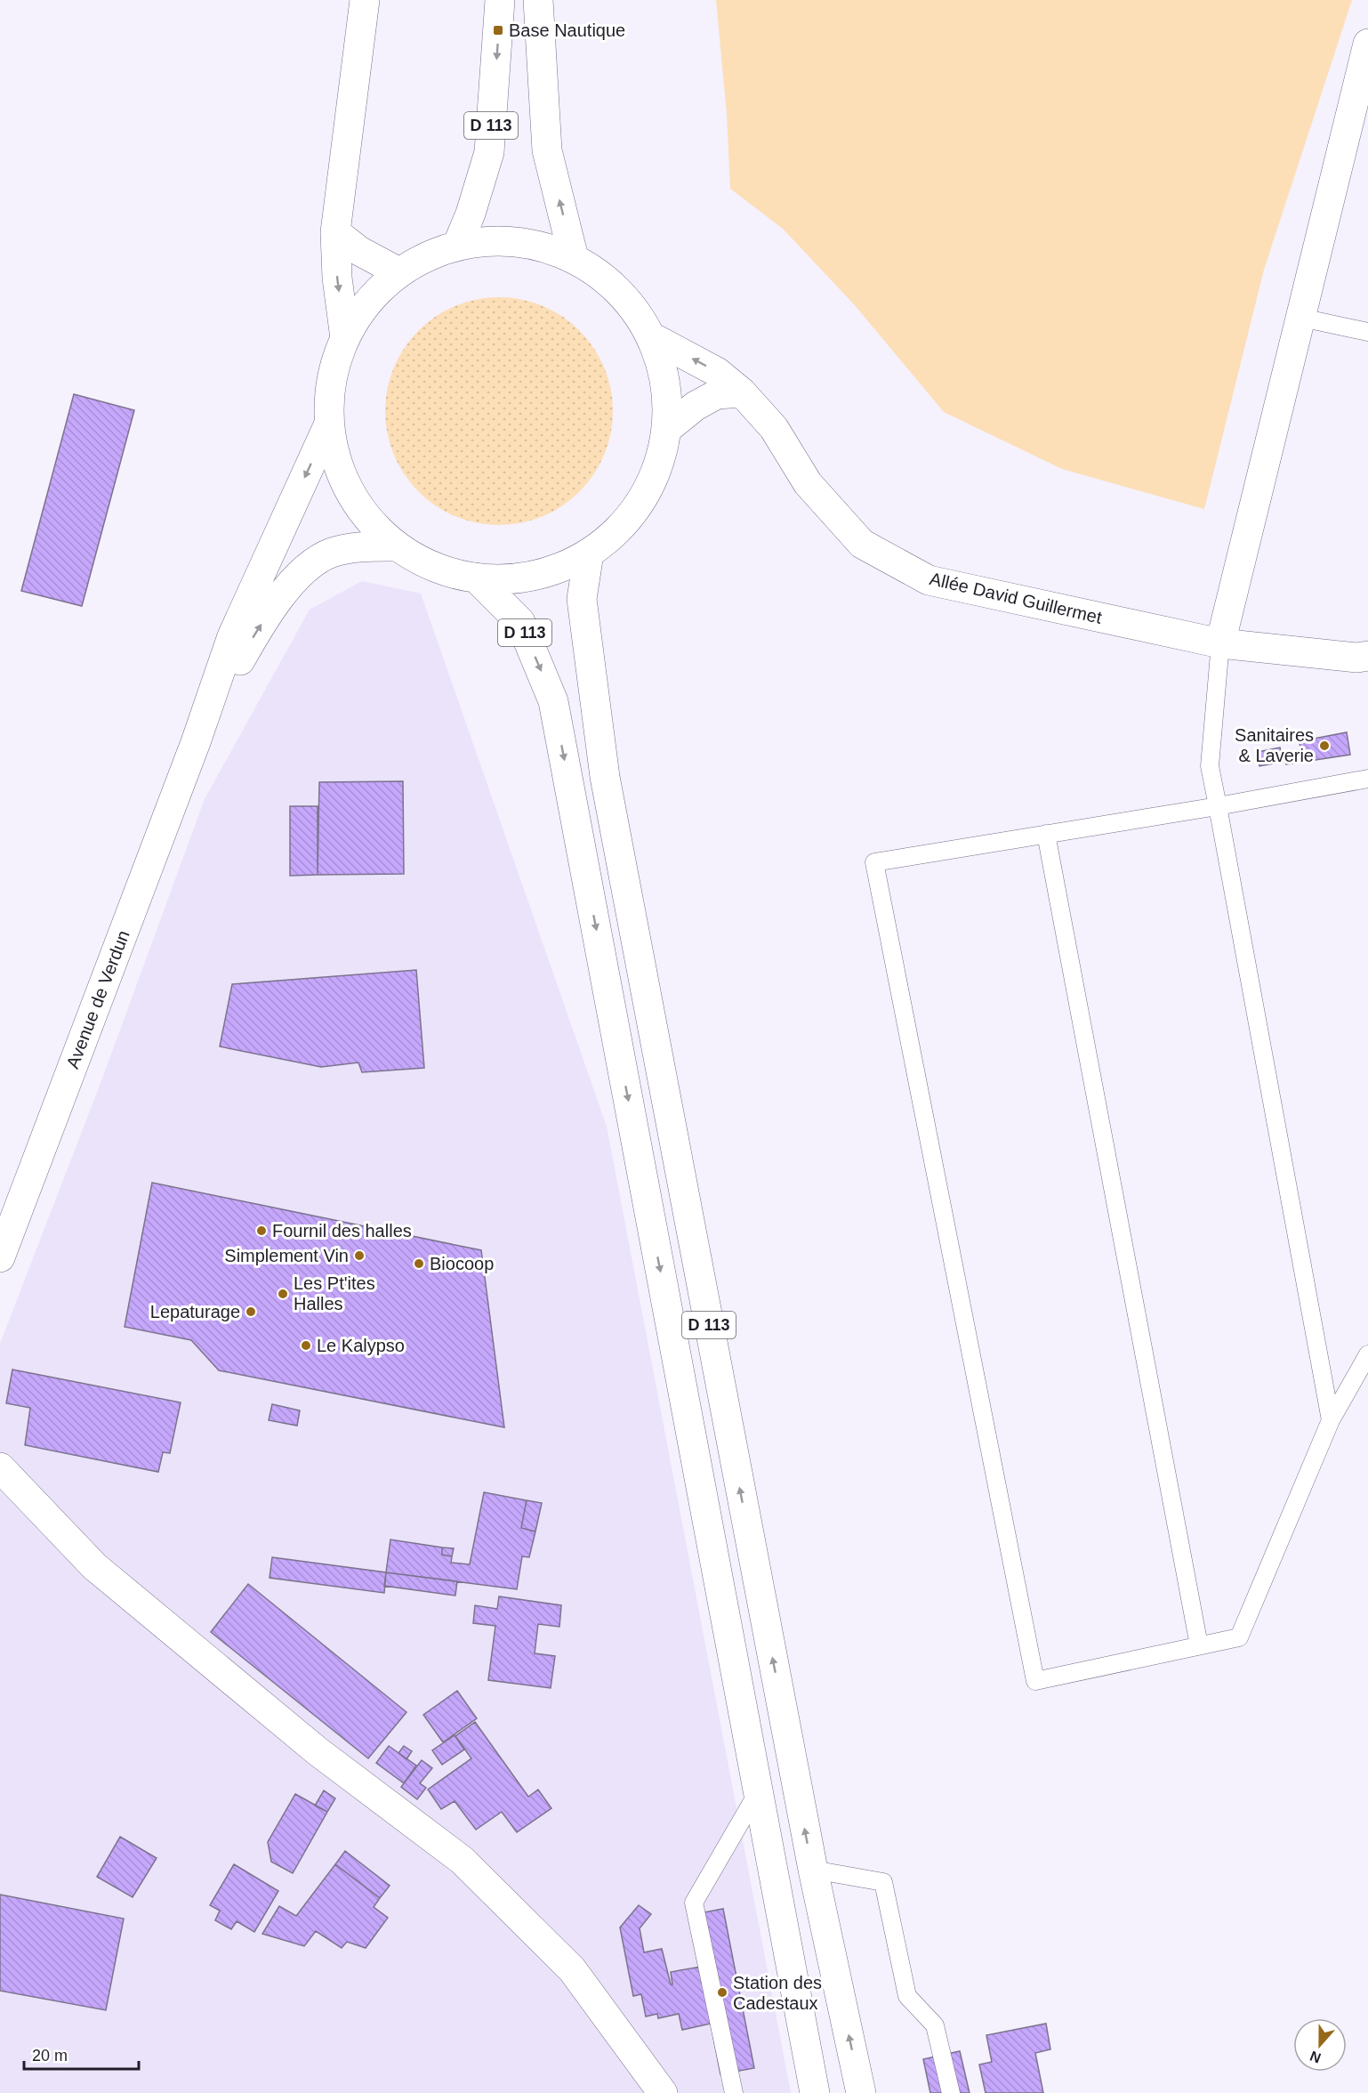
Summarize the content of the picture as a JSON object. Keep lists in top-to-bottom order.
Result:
{
  "streets": {
    "main road": ["D 113", "Allée David Guillermet", "Avenue de Verdun"]
  },
  "places": {
    "transit": ["Base Nautique"],
    "other": [
      "Sanitaires & Laverie",
      "Fournil des halles",
      "Simplement Vin",
      "Biocoop",
      "Les Pt'ites Halles",
      "Lepaturage",
      "Le Kalypso",
      "Station des Cadestaux"
    ]
  },
  "scale_bar": "20 m",
  "north": "bottom"
}
